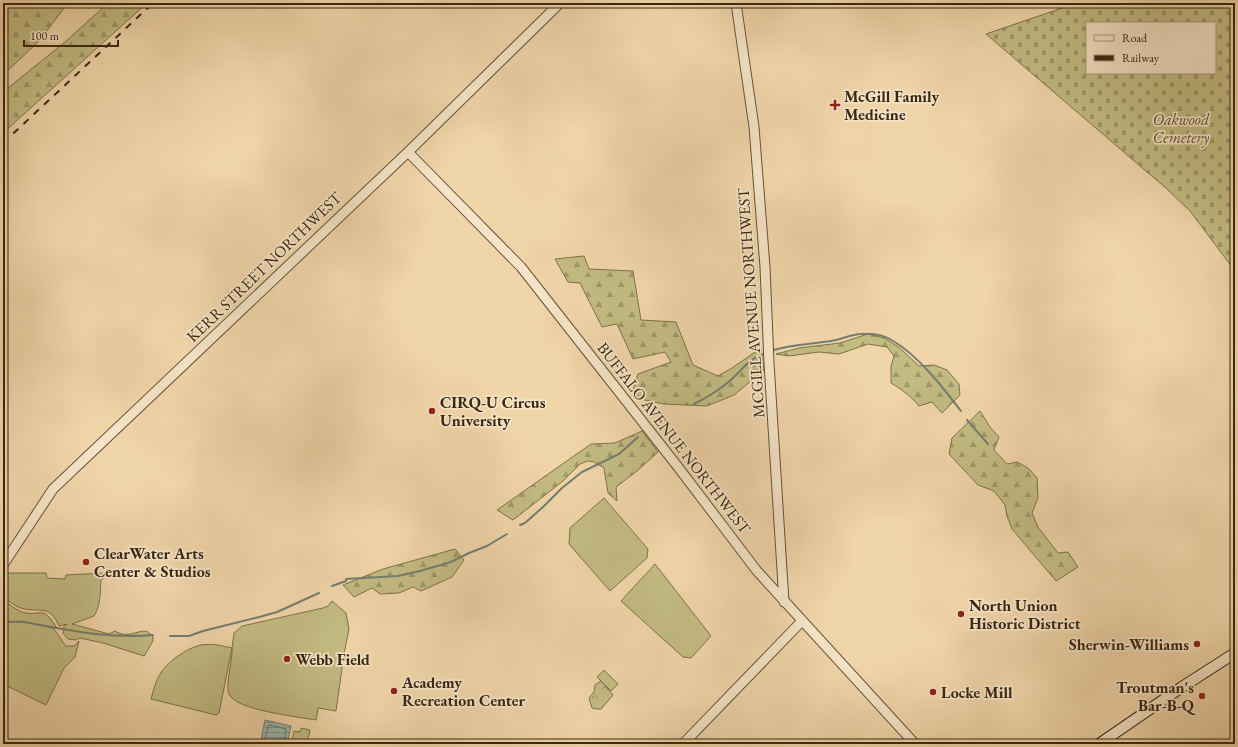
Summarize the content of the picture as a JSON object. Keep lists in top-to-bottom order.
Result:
{
  "streets": {
    "street": ["KERR STREET NORTHWEST", "MCGILL AVENUE NORTHWEST", "BUFFALO AVENUE NORTHWEST"]
  },
  "crossings": [
    ["KERR STREET NORTHWEST", "BUFFALO AVENUE NORTHWEST"],
    ["MCGILL AVENUE NORTHWEST", "BUFFALO AVENUE NORTHWEST"]
  ],
  "parks": ["Oakwood Cemetery"],
  "places": {
    "health": ["McGill Family Medicine"],
    "other": [
      "CIRQ-U Circus University",
      "ClearWater Arts Center & Studios",
      "North Union Historic District",
      "Sherwin-Williams",
      "Webb Field",
      "Academy Recreation Center",
      "Locke Mill",
      "Troutman's Bar-B-Q"
    ]
  },
  "legend": ["Road", "Railway"],
  "scale_bar": "100 m"
}
